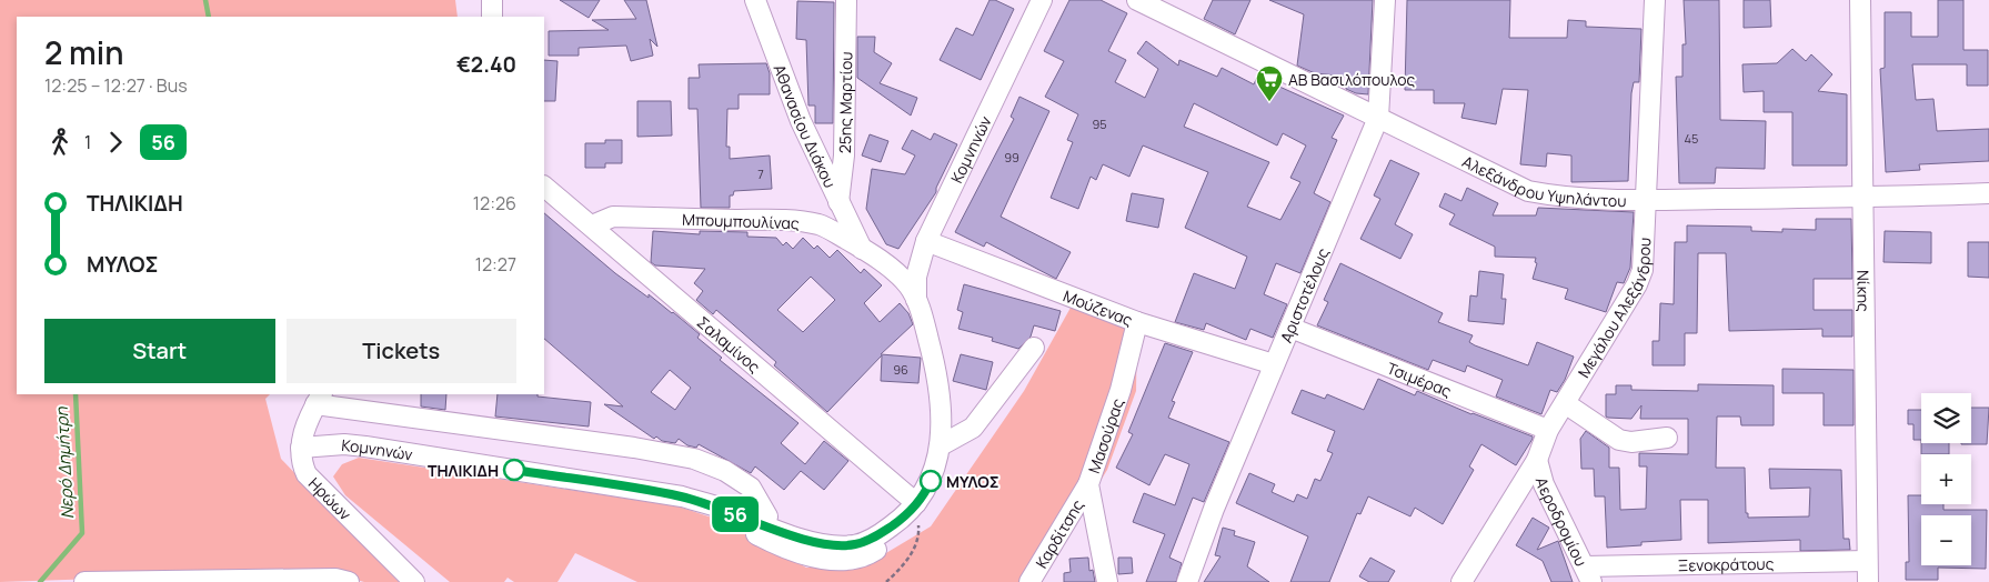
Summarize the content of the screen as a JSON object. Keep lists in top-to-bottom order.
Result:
{
  "streets": {
    "street": [
      "25ης Μαρτίου",
      "Αθανασίου Διάκου",
      "Κομνηνών",
      "Αλεξάνδρου Υψηλάντου",
      "Μπουμπουλίνας",
      "Νίκης",
      "Αριστοτέλους",
      "Μεγάλου Αλεξάνδρου",
      "Μούζενας",
      "Σαλαμίνος",
      "Τσιμέρας",
      "Μασούρας",
      "Ηρώων",
      "Αεροδρομίου",
      "Καρδίτσης",
      "Ξενοκράτους"
    ]
  },
  "crossings": [
    ["25ης Μαρτίου", "Αθανασίου Διάκου"],
    ["Αθανασίου Διάκου", "Μπουμπουλίνας"],
    ["Κομνηνών", "Μπουμπουλίνας"],
    ["Κομνηνών", "Μούζενας"],
    ["Κομνηνών", "Σαλαμίνος"],
    ["Κομνηνών", "Ηρώων"],
    ["Αλεξάνδρου Υψηλάντου", "Νίκης"],
    ["Αλεξάνδρου Υψηλάντου", "Αριστοτέλους"],
    ["Αλεξάνδρου Υψηλάντου", "Μεγάλου Αλεξάνδρου"],
    ["Μπουμπουλίνας", "Σαλαμίνος"],
    ["Νίκης", "Ξενοκράτους"],
    ["Αριστοτέλους", "Μούζενας"],
    ["Αριστοτέλους", "Τσιμέρας"],
    ["Μεγάλου Αλεξάνδρου", "Τσιμέρας"],
    ["Μεγάλου Αλεξάνδρου", "Αεροδρομίου"],
    ["Μούζενας", "Μασούρας"],
    ["Μασούρας", "Καρδίτσης"],
    ["Αεροδρομίου", "Ξενοκράτους"]
  ],
  "water": ["Νερό Δημήτρη"],
  "places": {
    "supermarket": ["ΑΒ Βασιλόπουλος"],
    "other": ["ΤΗΛΙΚΙΔΗ", "ΜΥΛΟΣ"]
  },
  "lines": ["bus line 56"],
  "house_numbers": [
    "95",
    "45",
    "99",
    "7",
    "96"
  ],
  "page": {
    "on_map": "56",
    "heading": ["2 min", "12:25 – 12:27 · Bus", "€2.40"],
    "legs": ["1", "56"],
    "list": [
      {
        "name": "ΤΗΛΙΚΙΔΗ",
        "value": "12:26"
      },
      {
        "name": "ΜΥΛΟΣ",
        "value": "12:27"
      }
    ],
    "buttons": ["Start", "Tickets"],
    "map_buttons": ["+", "−"]
  }
}
